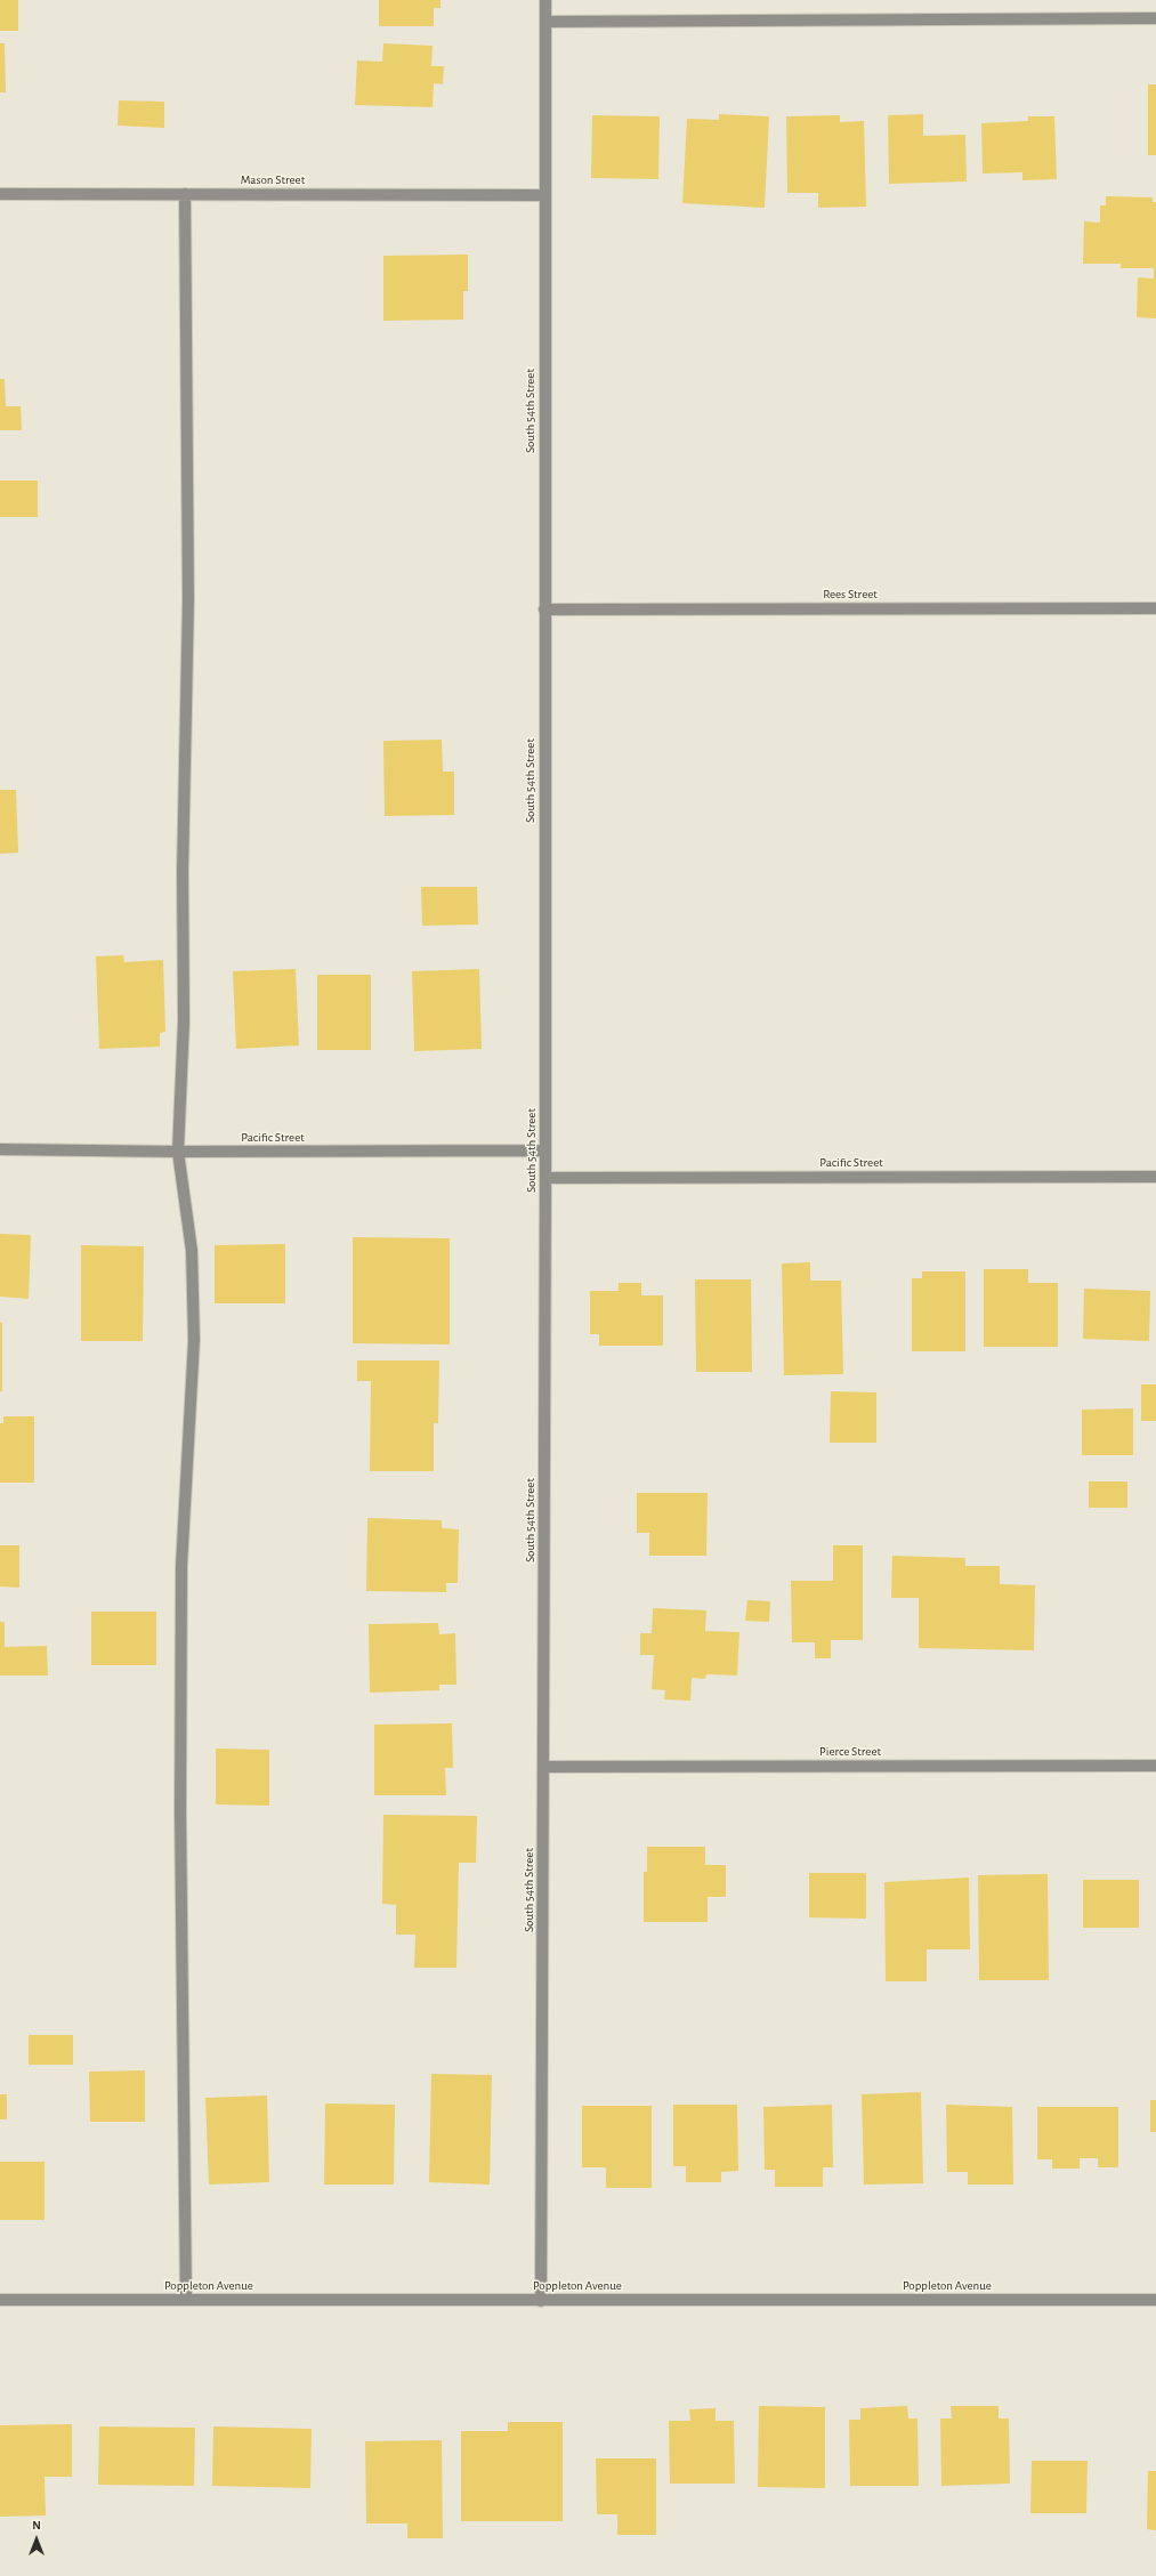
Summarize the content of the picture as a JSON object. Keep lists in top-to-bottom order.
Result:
{
  "streets": {
    "street": [
      "Mason Street",
      "South 54th Street",
      "Rees Street",
      "Pacific Street",
      "Pierce Street",
      "Poppleton Avenue"
    ]
  },
  "crossings": [
    ["Mason Street", "South 54th Street"],
    ["South 54th Street", "Rees Street"],
    ["South 54th Street", "Pacific Street"],
    ["South 54th Street", "Pierce Street"],
    ["South 54th Street", "Poppleton Avenue"]
  ],
  "north": "top"
}
